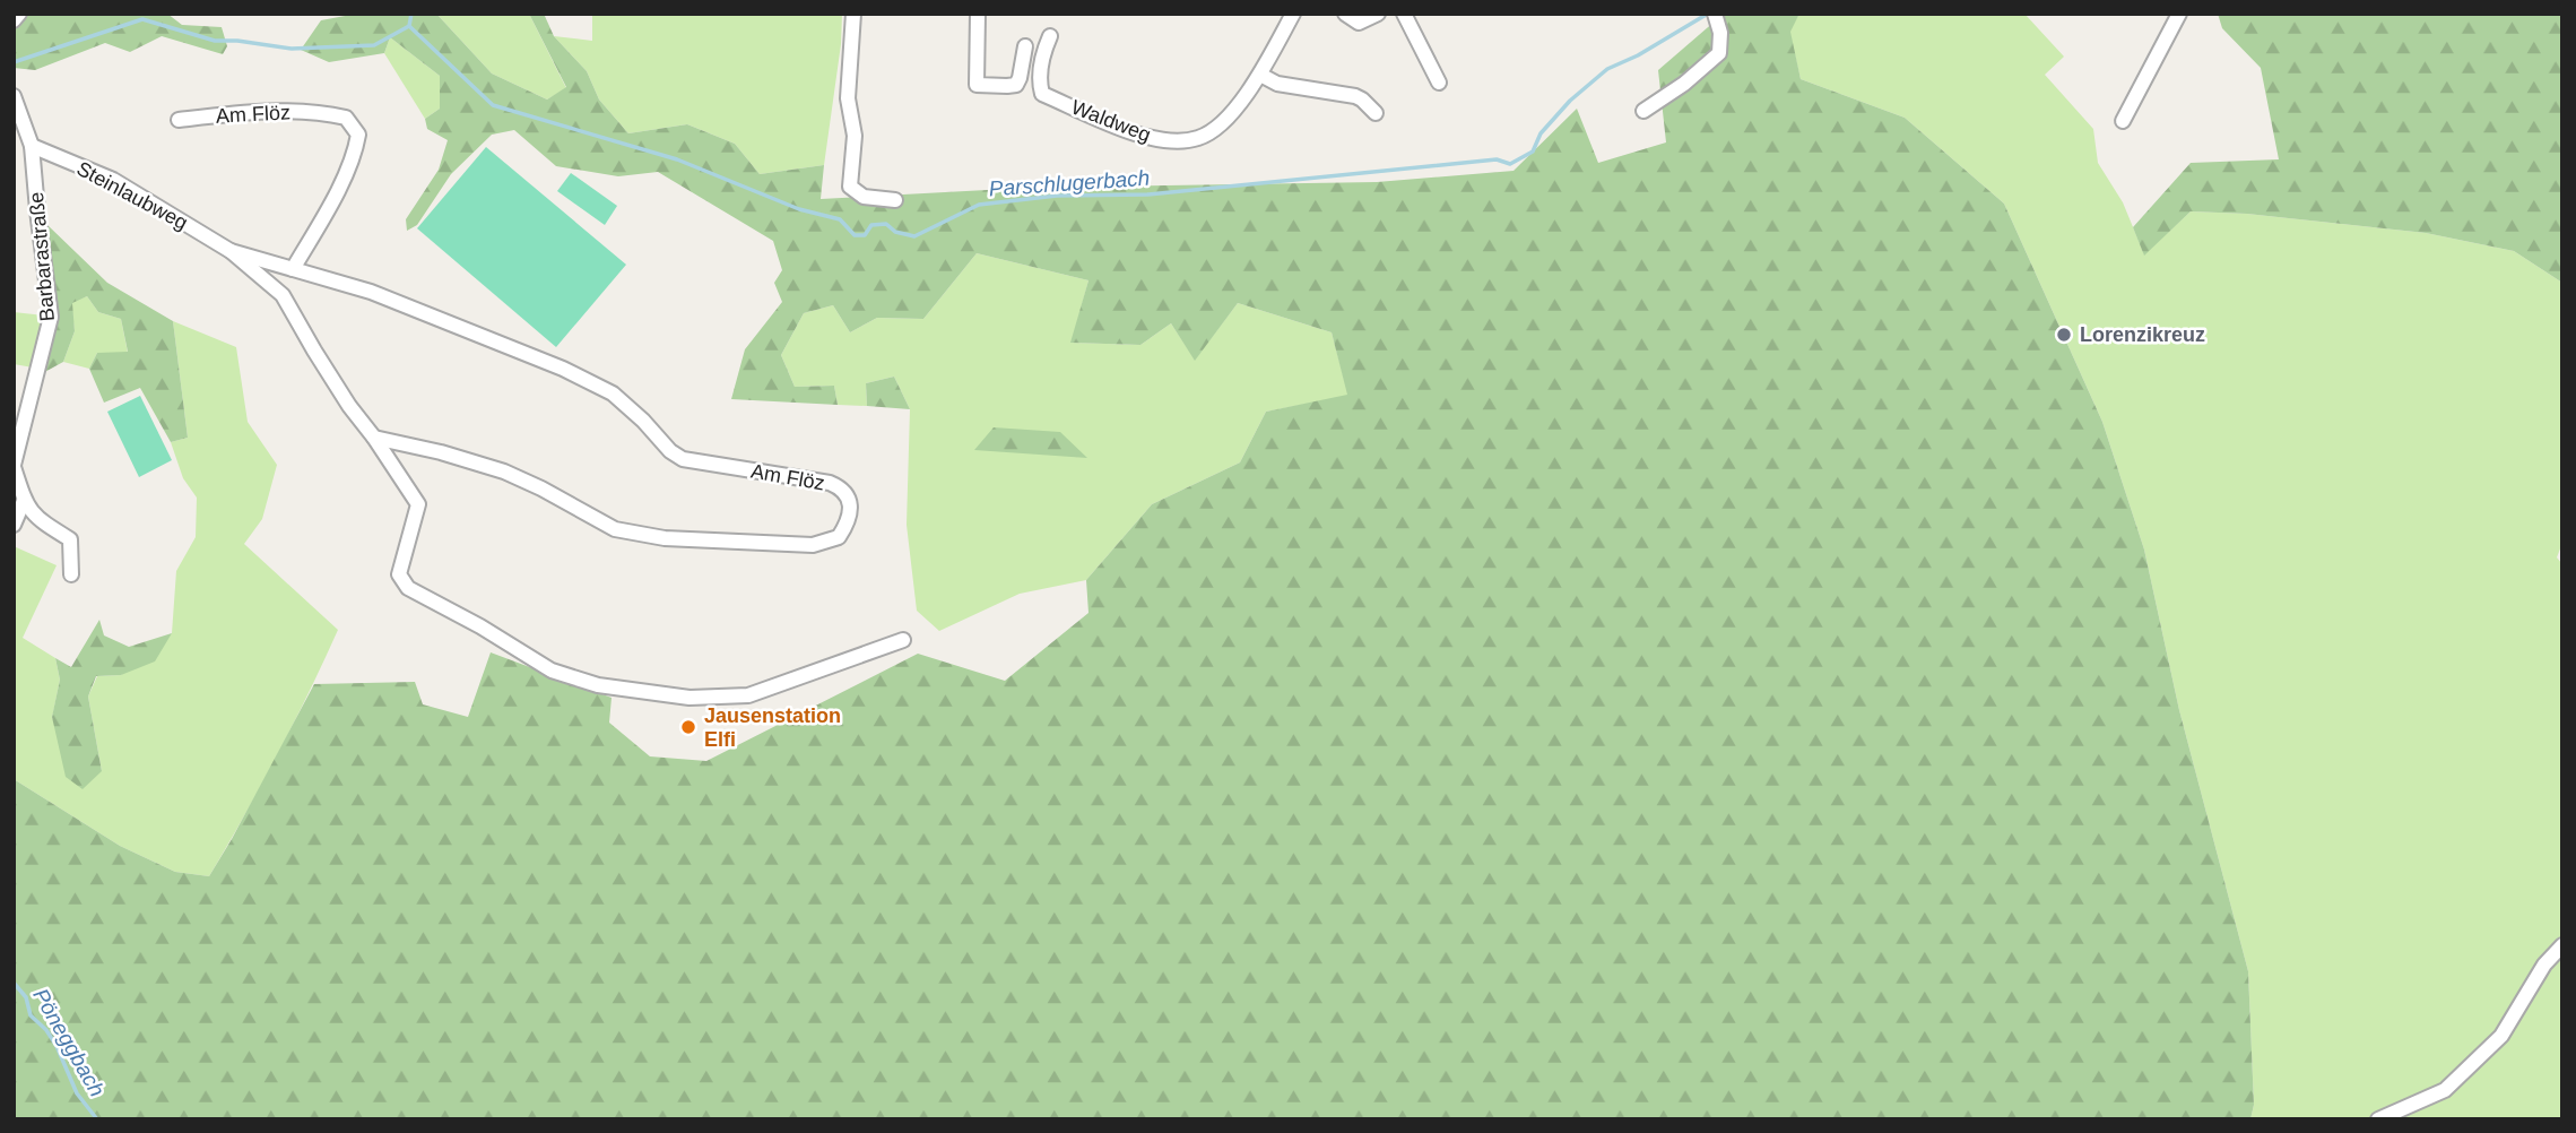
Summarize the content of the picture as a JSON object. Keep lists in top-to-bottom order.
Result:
{
  "streets": {
    "street": [
      "Am Flöz",
      "Waldweg",
      "Steinlaubweg",
      "Barbarastraße"
    ]
  },
  "crossings": [
    ["Am Flöz", "Steinlaubweg"],
    ["Steinlaubweg", "Barbarastraße"]
  ],
  "water": ["Parschlugerbach", "Pöneggbach"],
  "places": ["Lorenzikreuz", "Jausenstation Elfi"]
}
